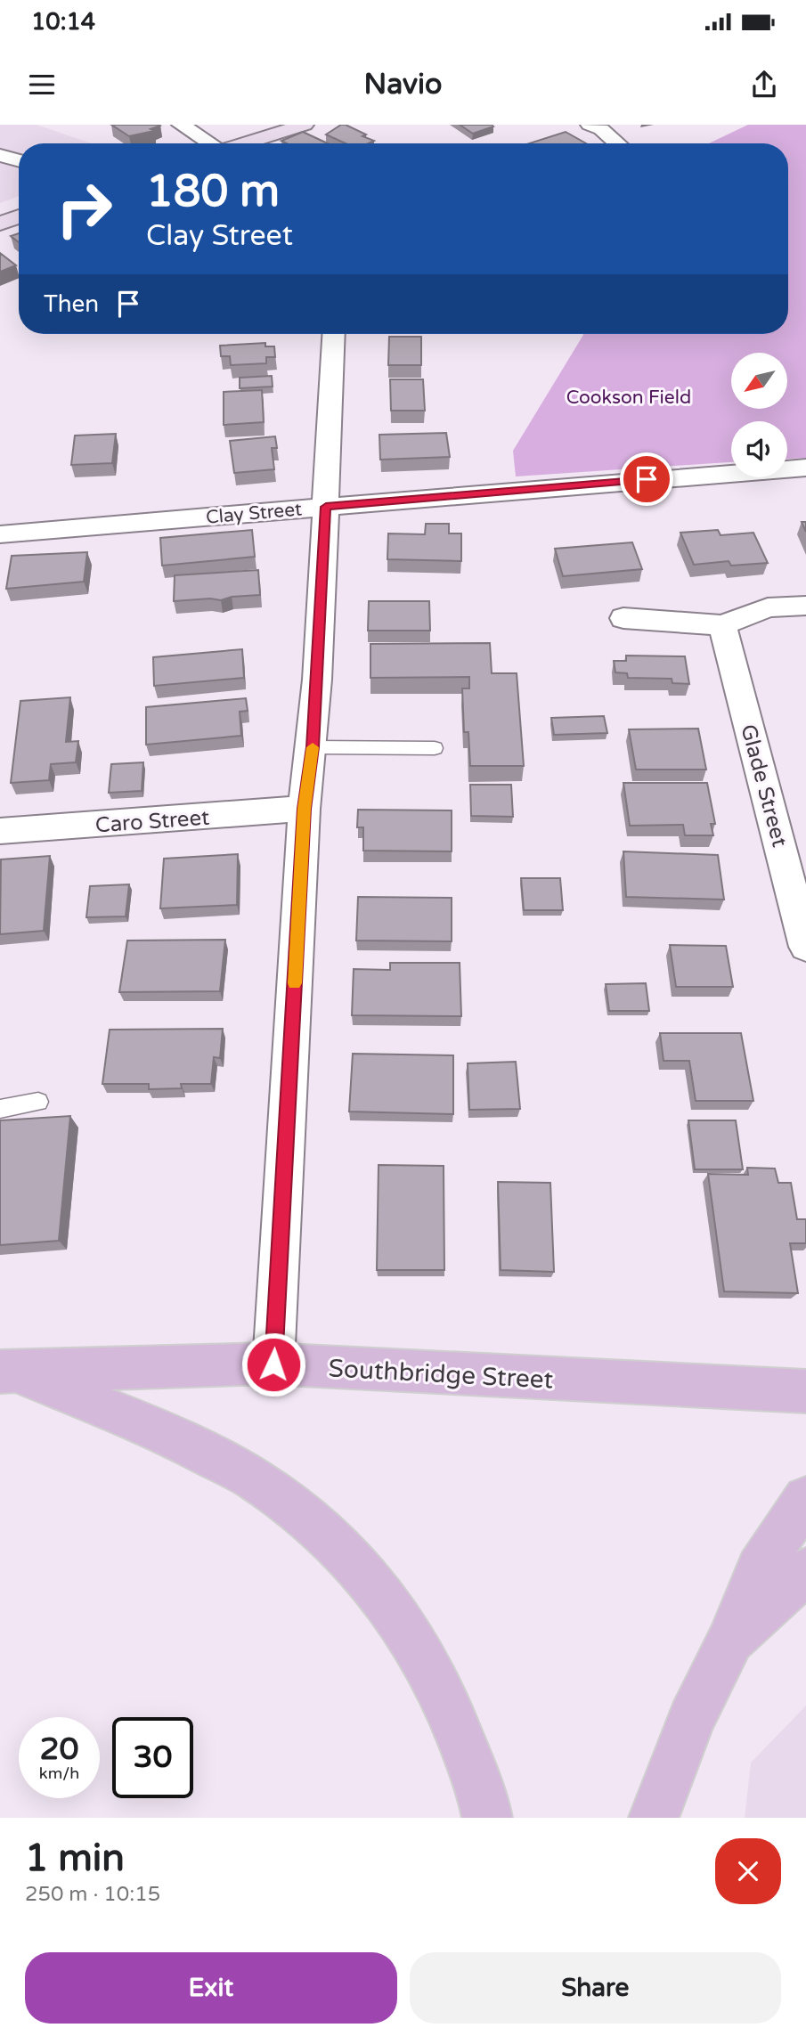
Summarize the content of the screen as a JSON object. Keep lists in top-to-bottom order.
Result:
{
  "streets": {
    "main road": ["Southbridge Street"],
    "street": ["Clay Street", "Glade Street", "Caro Street"]
  },
  "parks": ["Cookson Field"],
  "north": "bottom left",
  "page": {
    "status": "10:14",
    "header": "Navio",
    "turn": ["180 m", "Clay Street"],
    "then": "Then",
    "speed": "20 km/h",
    "limit": "30",
    "heading": ["1 min", "250 m · 10:15"],
    "buttons": ["Exit", "Share"]
  }
}
